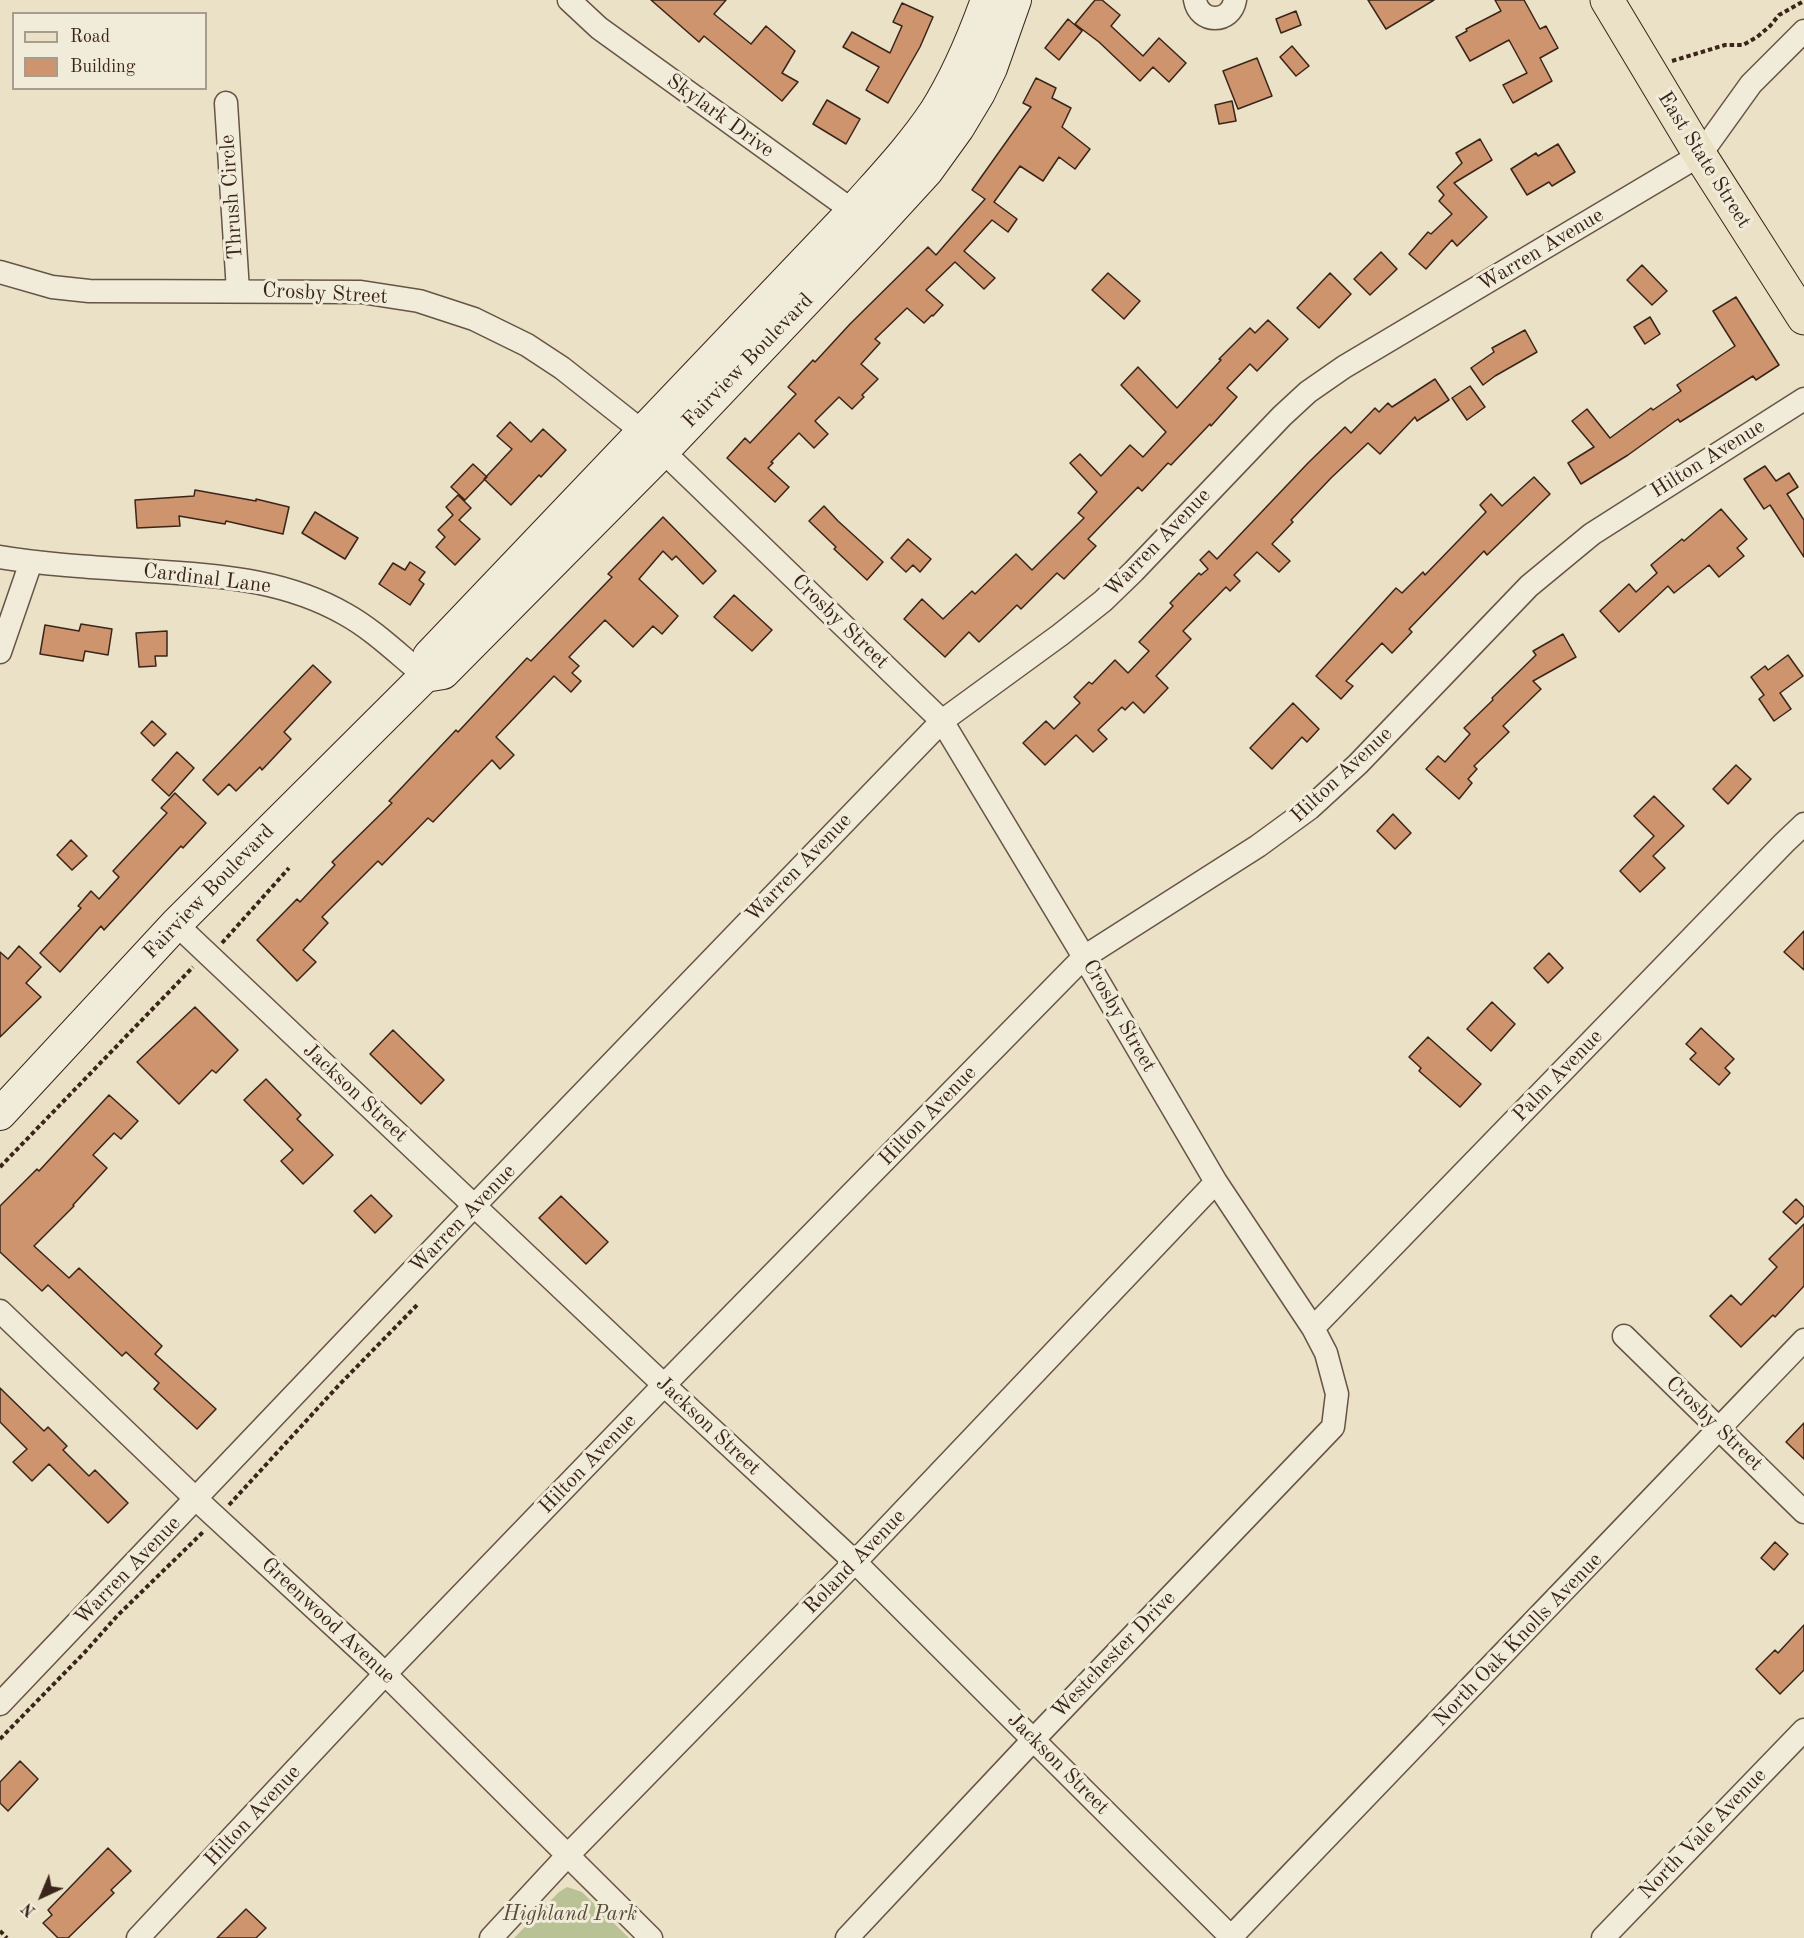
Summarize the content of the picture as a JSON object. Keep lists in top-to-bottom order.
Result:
{
  "streets": {
    "main road": ["East State Street"],
    "street": [
      "Skylark Drive",
      "Thrush Circle",
      "Warren Avenue",
      "Crosby Street",
      "Fairview Boulevard",
      "Hilton Avenue",
      "Cardinal Lane",
      "Palm Avenue",
      "Jackson Street",
      "Roland Avenue",
      "Greenwood Avenue",
      "North Oak Knolls Avenue",
      "Westchester Drive",
      "North Vale Avenue"
    ]
  },
  "crossings": [
    ["Skylark Drive", "Fairview Boulevard"],
    ["East State Street", "Warren Avenue"],
    ["Thrush Circle", "Crosby Street"],
    ["Warren Avenue", "Crosby Street"],
    ["Warren Avenue", "Jackson Street"],
    ["Warren Avenue", "Greenwood Avenue"],
    ["Crosby Street", "Fairview Boulevard"],
    ["Crosby Street", "Hilton Avenue"],
    ["Crosby Street", "Palm Avenue"],
    ["Crosby Street", "Roland Avenue"],
    ["Crosby Street", "North Oak Knolls Avenue"],
    ["Crosby Street", "Westchester Drive"],
    ["Fairview Boulevard", "Cardinal Lane"],
    ["Fairview Boulevard", "Jackson Street"],
    ["Hilton Avenue", "Jackson Street"],
    ["Hilton Avenue", "Greenwood Avenue"],
    ["Jackson Street", "Roland Avenue"],
    ["Jackson Street", "North Oak Knolls Avenue"],
    ["Jackson Street", "Westchester Drive"],
    ["Roland Avenue", "Greenwood Avenue"]
  ],
  "parks": ["Highland Park"],
  "legend": ["Road", "Building"],
  "north": "bottom left"
}
